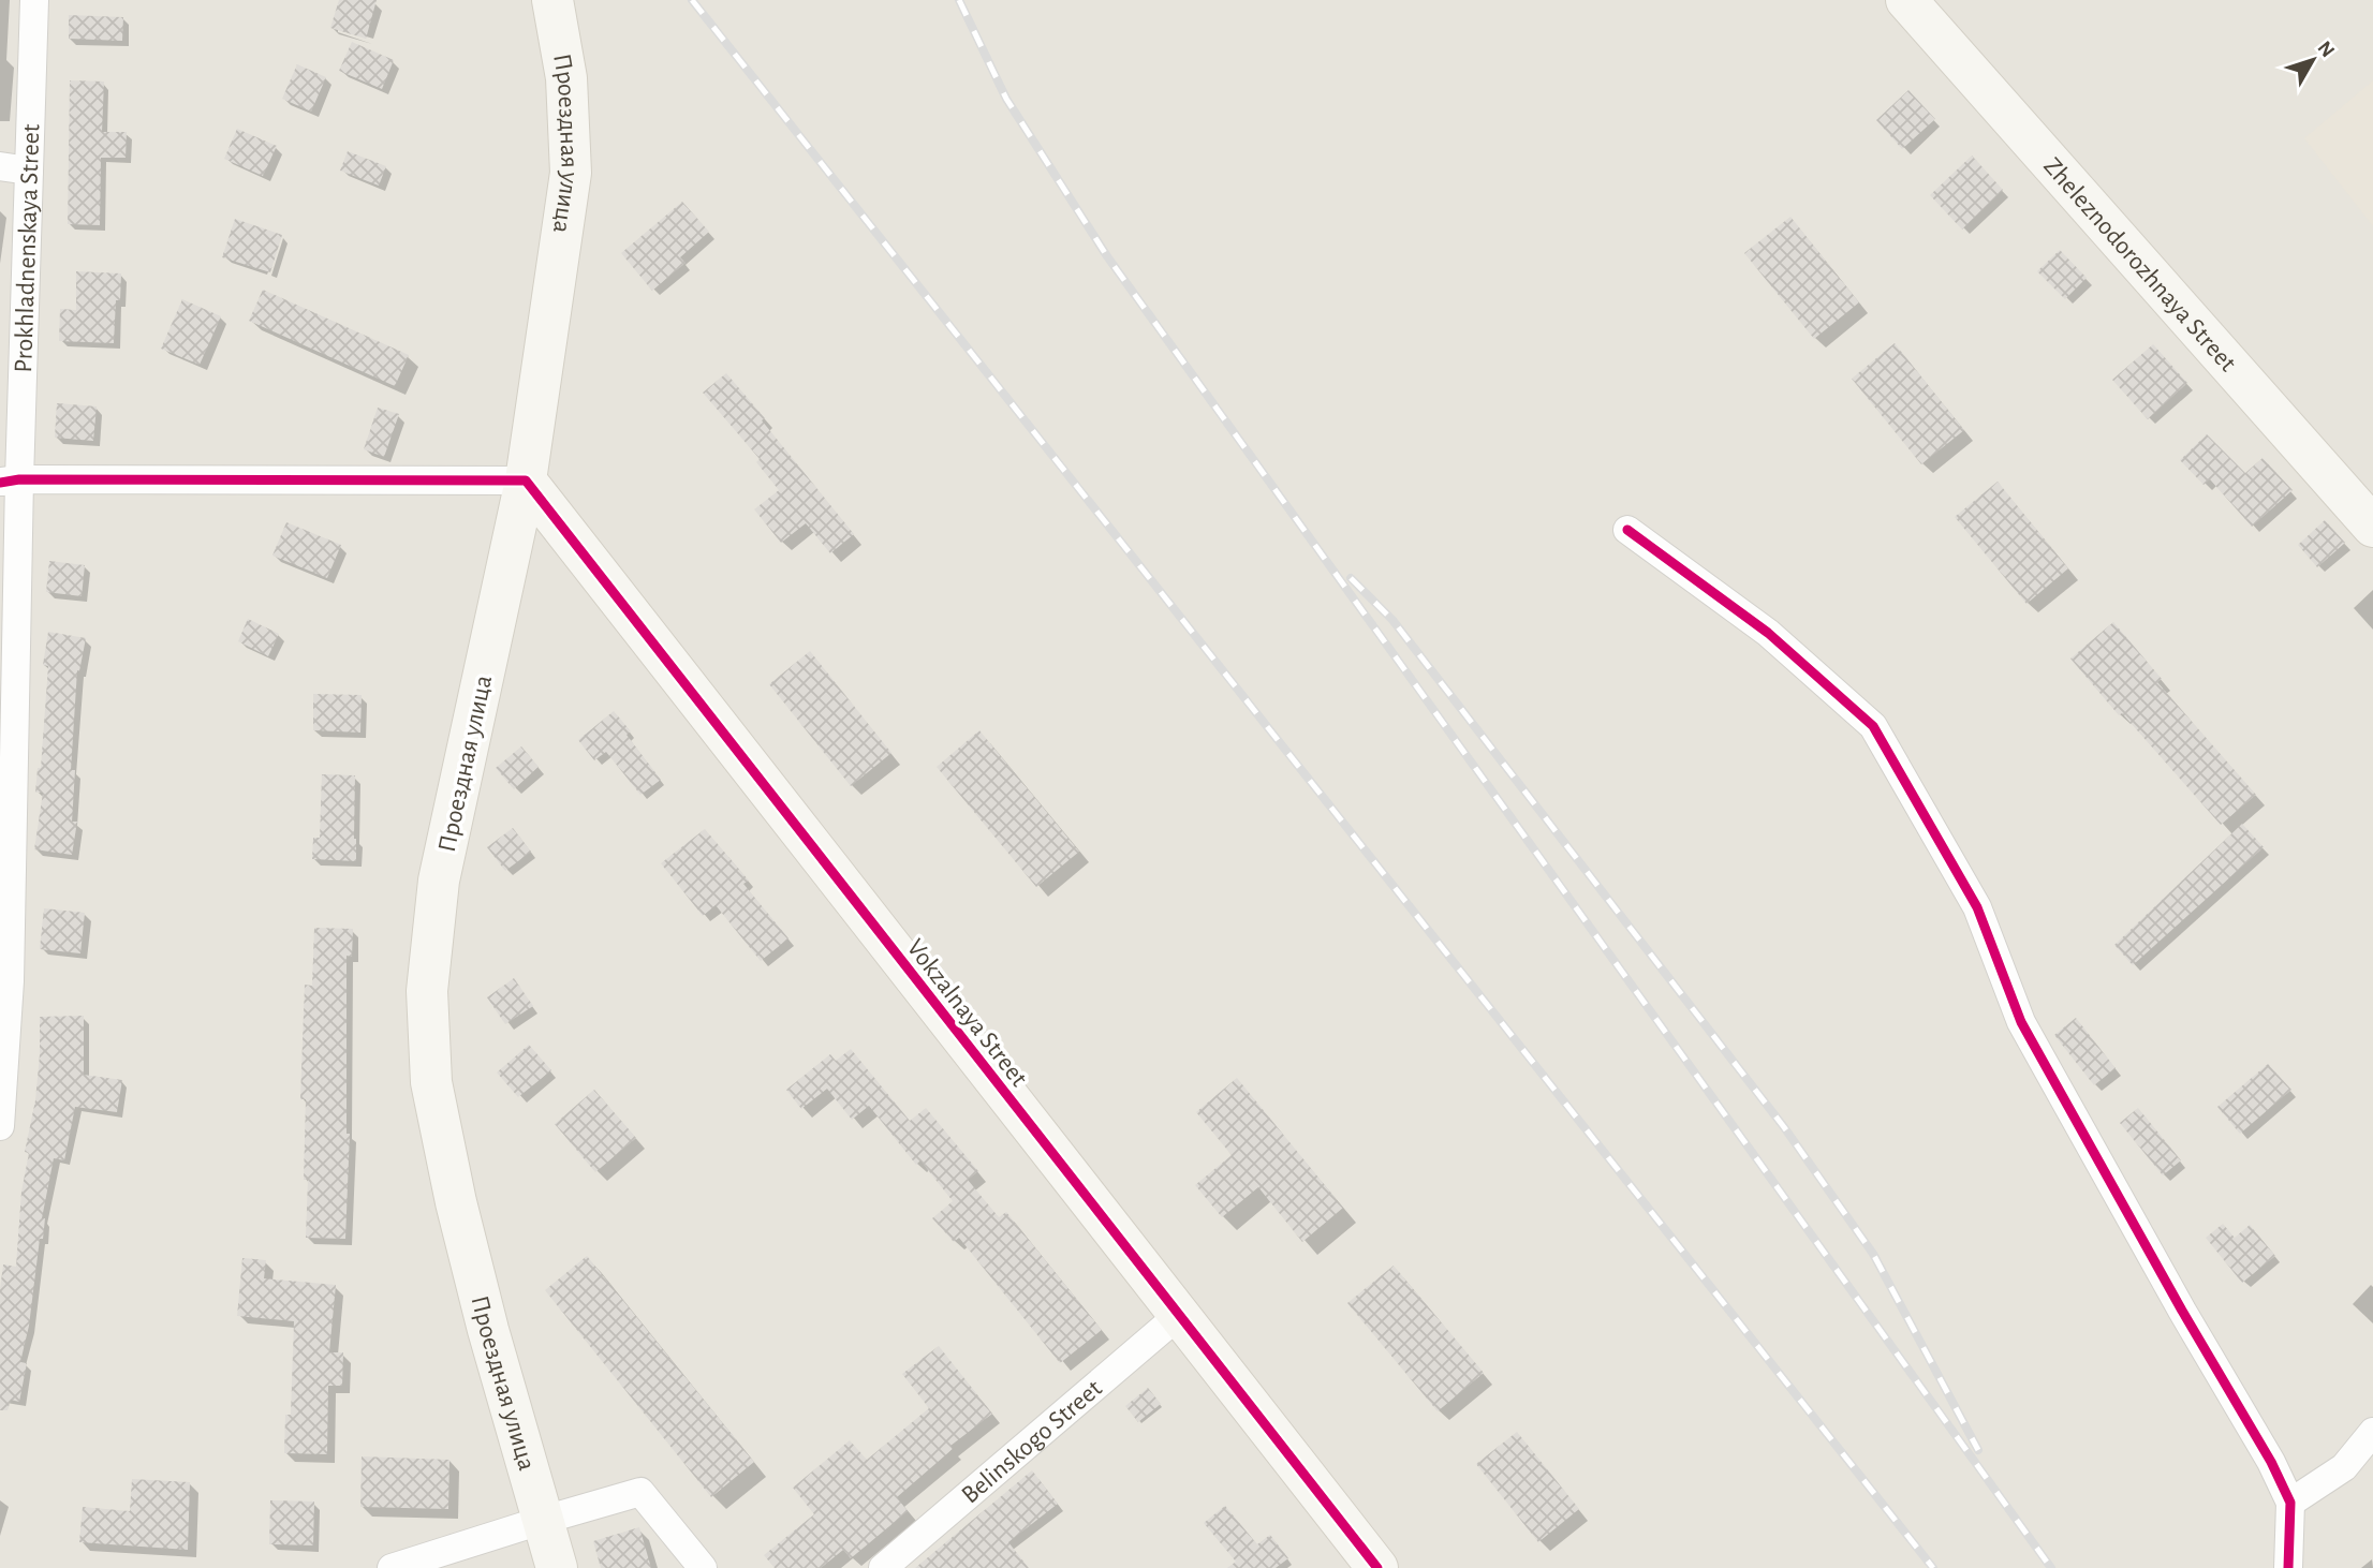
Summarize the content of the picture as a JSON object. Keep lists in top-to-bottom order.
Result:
{
  "streets": {
    "street": [
      "Проездная улица",
      "Prokhladnenskaya Street",
      "Zheleznodorozhnaya Street",
      "Vokzalnaya Street",
      "Belinskogo Street"
    ]
  },
  "crossings": [
    ["Проездная улица", "Vokzalnaya Street"],
    ["Vokzalnaya Street", "Belinskogo Street"]
  ],
  "north": "top right"
}
